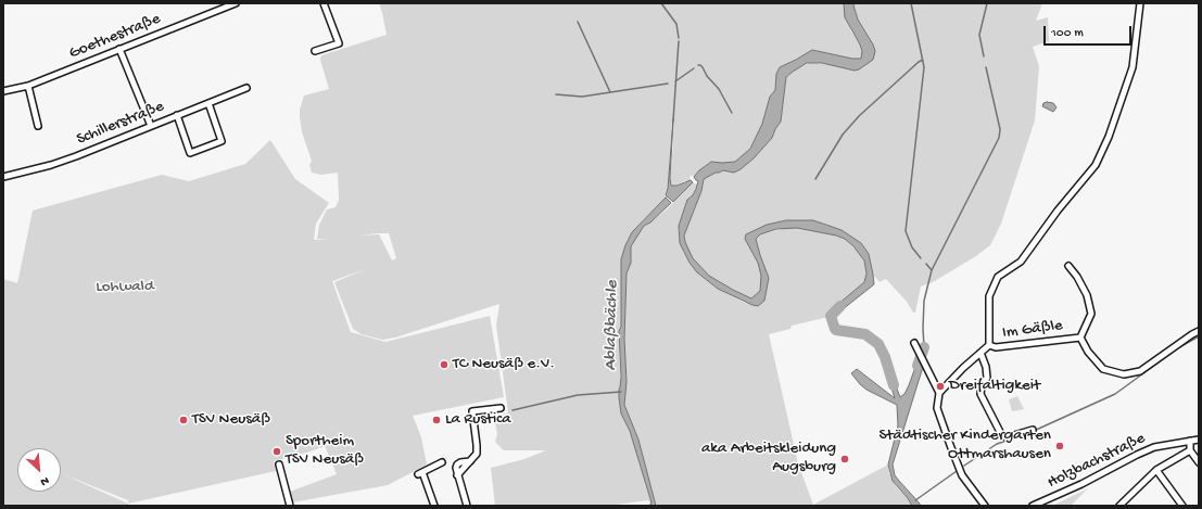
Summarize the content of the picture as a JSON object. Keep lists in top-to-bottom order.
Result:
{
  "streets": {
    "street": [
      "Goethestraße",
      "Schillerstraße",
      "Im Gäßle",
      "Holzbachstraße"
    ]
  },
  "water": ["Ablaßbächle"],
  "parks": ["Lohwald"],
  "places": [
    "TC Neusäß e.V.",
    "Dreifaltigkeit",
    "TSV Neusäß",
    "La Rustica",
    "Städtischer Kindergarten Ottmarshausen",
    "Sportheim TSV Neusäß",
    "aka Arbeitskleidung Augsburg"
  ],
  "scale_bar": "100 m",
  "north": "bottom right"
}
